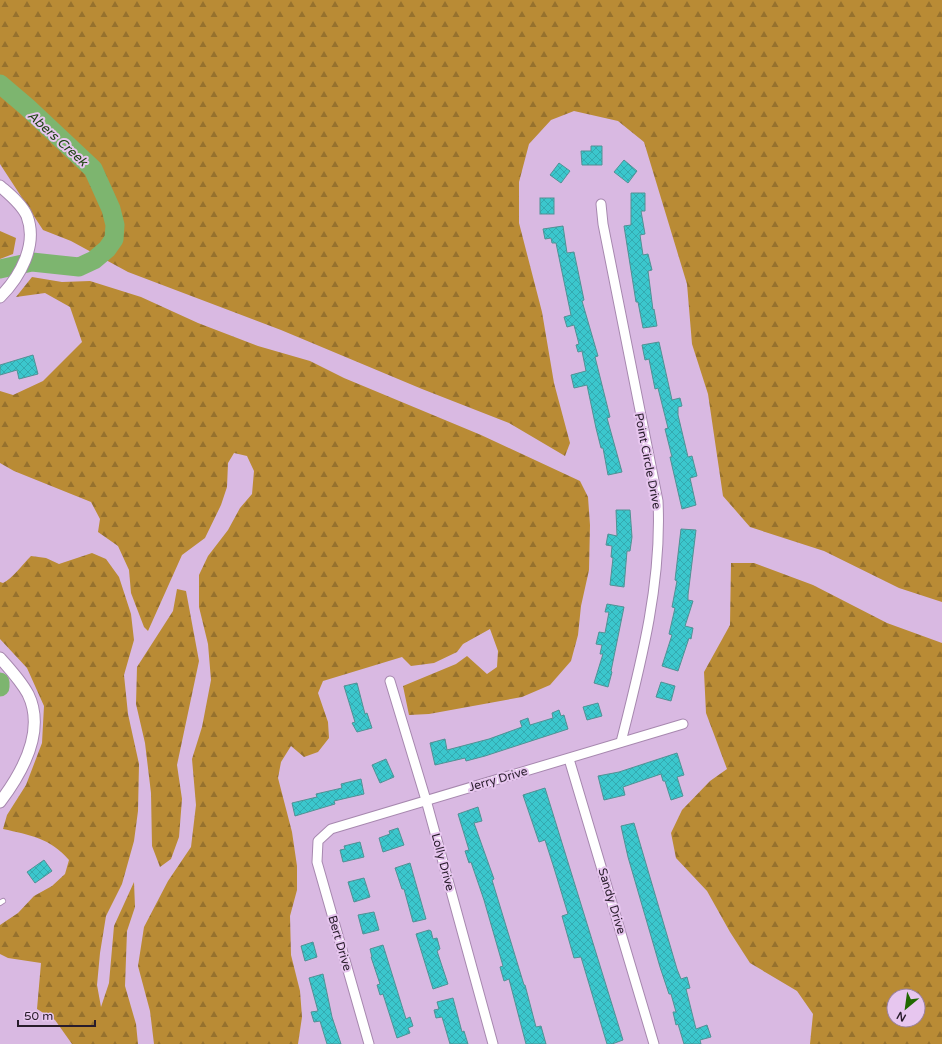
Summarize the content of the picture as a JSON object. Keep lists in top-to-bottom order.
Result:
{
  "streets": {
    "street": [
      "Point Circle Drive",
      "Jerry Drive",
      "Lolly Drive",
      "Sandy Drive",
      "Bert Drive"
    ]
  },
  "crossings": [
    ["Point Circle Drive", "Jerry Drive"],
    ["Jerry Drive", "Lolly Drive"],
    ["Jerry Drive", "Sandy Drive"],
    ["Jerry Drive", "Bert Drive"]
  ],
  "water": ["Abers Creek"],
  "scale_bar": "50 m",
  "north": "bottom left"
}
